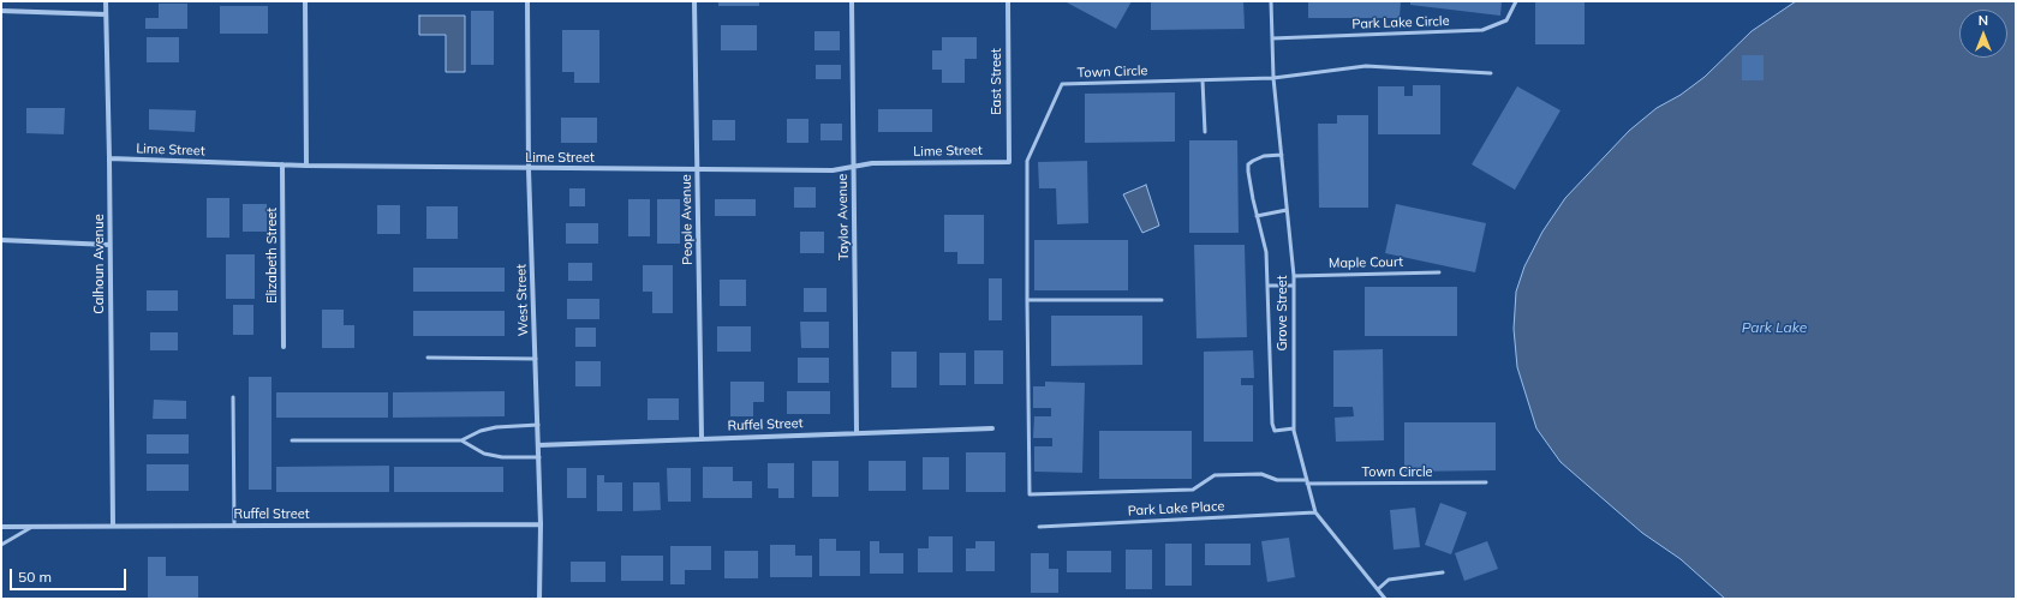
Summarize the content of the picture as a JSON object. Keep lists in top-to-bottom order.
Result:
{
  "streets": {
    "street": [
      "East Street",
      "Lime Street",
      "Taylor Avenue",
      "People Avenue",
      "Elizabeth Street",
      "Calhoun Avenue",
      "West Street",
      "Ruffel Street"
    ],
    "lane": [
      "Park Lake Circle",
      "Town Circle",
      "Maple Court",
      "Grove Street",
      "Park Lake Place"
    ]
  },
  "crossings": [
    ["Park Lake Circle", "Grove Street"],
    ["Town Circle", "Grove Street"],
    ["East Street", "Lime Street"],
    ["Lime Street", "Taylor Avenue"],
    ["Lime Street", "People Avenue"],
    ["Lime Street", "Elizabeth Street"],
    ["Lime Street", "Calhoun Avenue"],
    ["Lime Street", "West Street"],
    ["Taylor Avenue", "Ruffel Street"],
    ["People Avenue", "Ruffel Street"],
    ["Maple Court", "Grove Street"],
    ["Calhoun Avenue", "Ruffel Street"],
    ["West Street", "Ruffel Street"],
    ["Grove Street", "Park Lake Place"]
  ],
  "water": ["Park Lake"],
  "scale_bar": "50 m",
  "north": "top"
}
